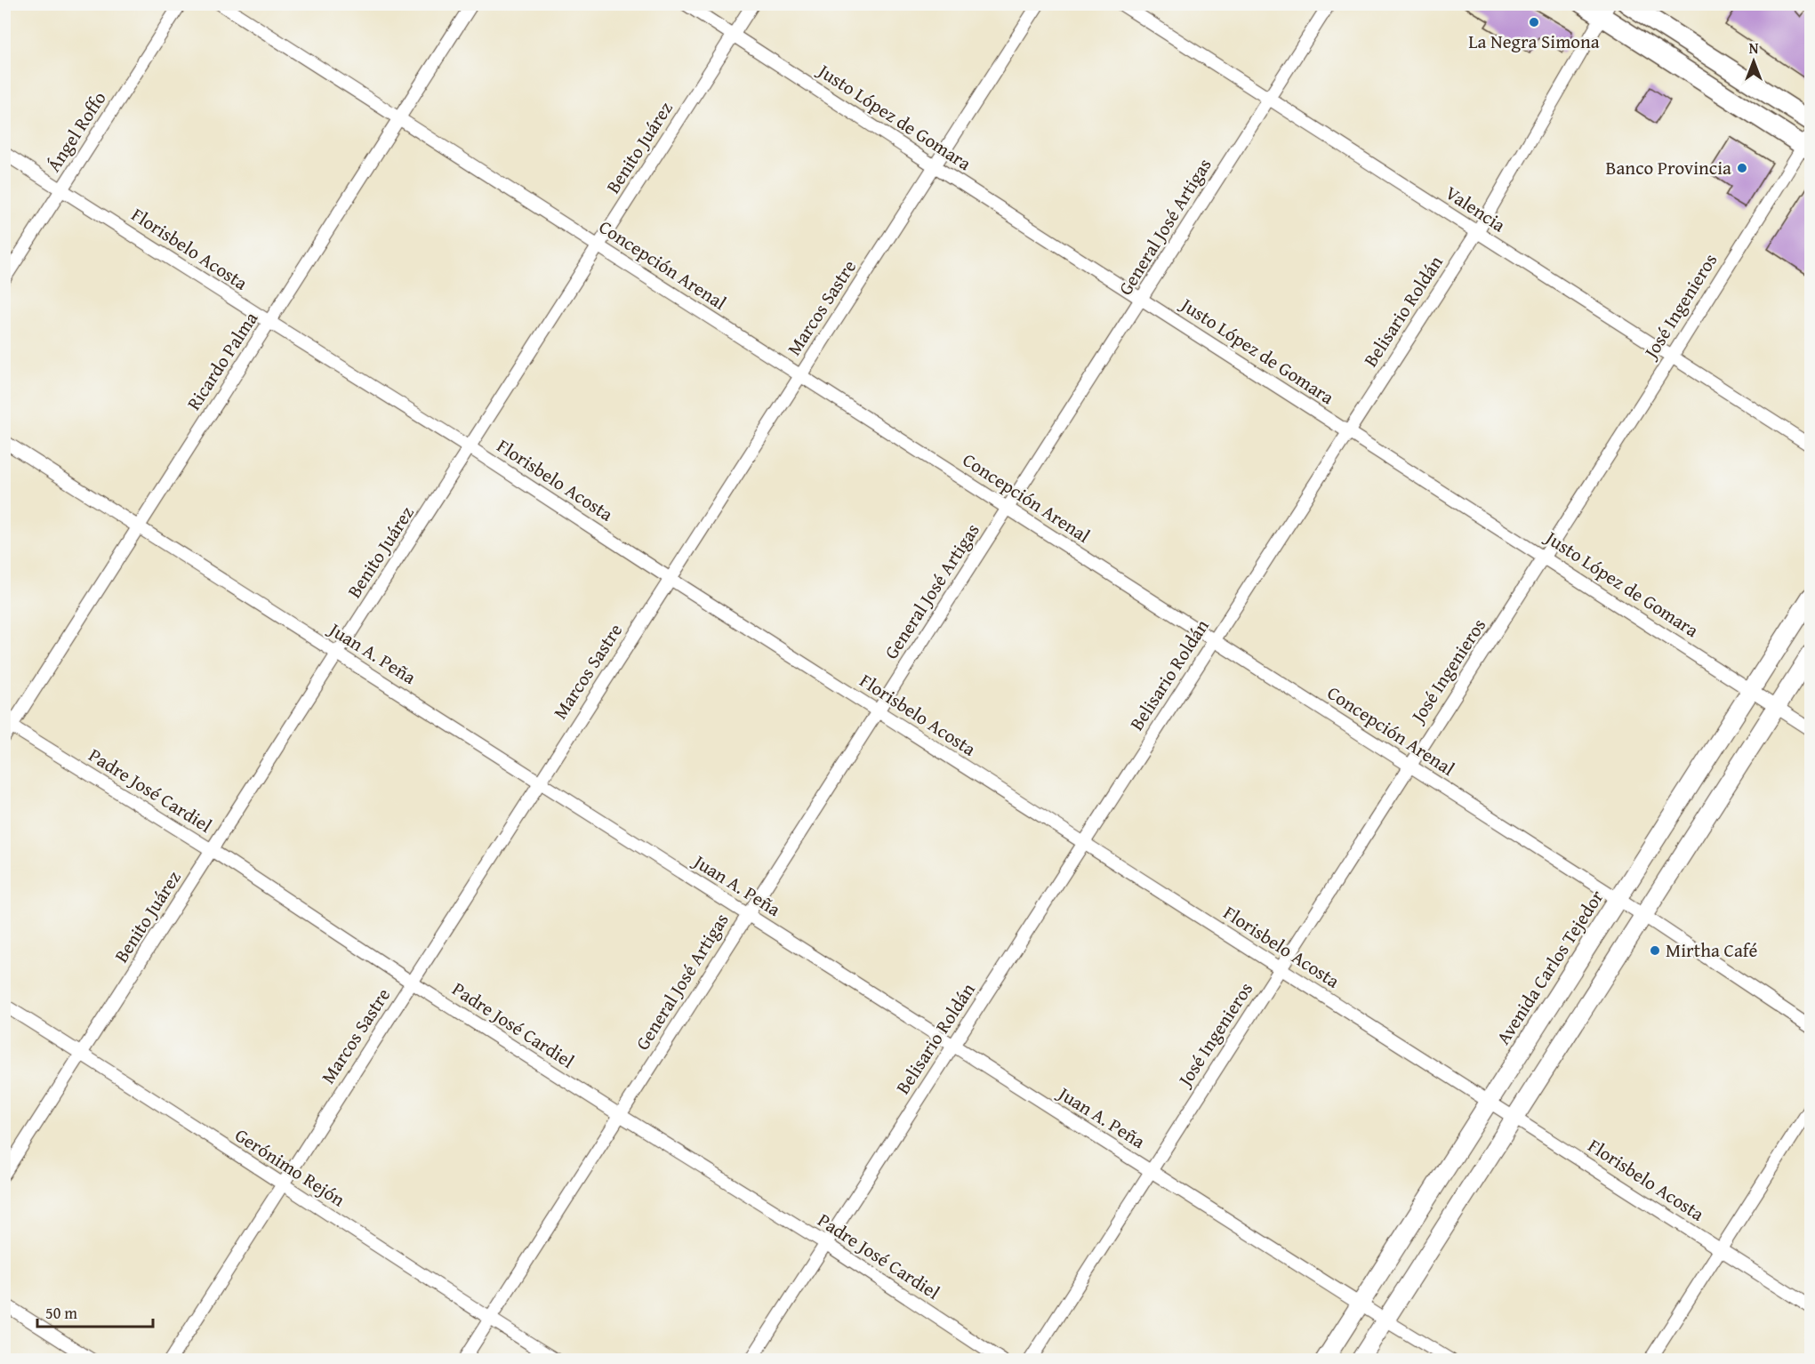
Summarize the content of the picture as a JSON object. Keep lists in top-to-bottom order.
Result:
{
  "streets": {
    "main road": ["Avenida Carlos Tejedor"],
    "street": [
      "Justo López de Gomara",
      "Ángel Roffo",
      "Benito Juárez",
      "Valencia",
      "General José Artigas",
      "Florisbelo Acosta",
      "Concepción Arenal",
      "José Ingenieros",
      "Marcos Sastre",
      "Belisario Roldán",
      "Ricardo Palma",
      "Juan A. Peña",
      "Padre José Cardiel",
      "Gerónimo Rejón"
    ]
  },
  "crossings": [
    ["Justo López de Gomara", "Benito Juárez"],
    ["Justo López de Gomara", "General José Artigas"],
    ["Justo López de Gomara", "José Ingenieros"],
    ["Justo López de Gomara", "Marcos Sastre"],
    ["Justo López de Gomara", "Belisario Roldán"],
    ["Justo López de Gomara", "Avenida Carlos Tejedor"],
    ["Ángel Roffo", "Florisbelo Acosta"],
    ["Benito Juárez", "Florisbelo Acosta"],
    ["Benito Juárez", "Concepción Arenal"],
    ["Benito Juárez", "Juan A. Peña"],
    ["Benito Juárez", "Padre José Cardiel"],
    ["Benito Juárez", "Gerónimo Rejón"],
    ["Valencia", "General José Artigas"],
    ["Valencia", "José Ingenieros"],
    ["Valencia", "Belisario Roldán"],
    ["General José Artigas", "Florisbelo Acosta"],
    ["General José Artigas", "Concepción Arenal"],
    ["General José Artigas", "Juan A. Peña"],
    ["General José Artigas", "Padre José Cardiel"],
    ["General José Artigas", "Gerónimo Rejón"],
    ["Florisbelo Acosta", "José Ingenieros"],
    ["Florisbelo Acosta", "Marcos Sastre"],
    ["Florisbelo Acosta", "Belisario Roldán"],
    ["Florisbelo Acosta", "Ricardo Palma"],
    ["Florisbelo Acosta", "Avenida Carlos Tejedor"],
    ["Concepción Arenal", "José Ingenieros"],
    ["Concepción Arenal", "Marcos Sastre"],
    ["Concepción Arenal", "Belisario Roldán"],
    ["Concepción Arenal", "Ricardo Palma"],
    ["Concepción Arenal", "Avenida Carlos Tejedor"],
    ["José Ingenieros", "Juan A. Peña"],
    ["Marcos Sastre", "Juan A. Peña"],
    ["Marcos Sastre", "Padre José Cardiel"],
    ["Marcos Sastre", "Gerónimo Rejón"],
    ["Belisario Roldán", "Juan A. Peña"],
    ["Belisario Roldán", "Padre José Cardiel"],
    ["Ricardo Palma", "Juan A. Peña"],
    ["Ricardo Palma", "Padre José Cardiel"],
    ["Juan A. Peña", "Avenida Carlos Tejedor"]
  ],
  "places": ["La Negra Simona", "Banco Provincia", "Mirtha Café"],
  "scale_bar": "50 m",
  "north": "top"
}
